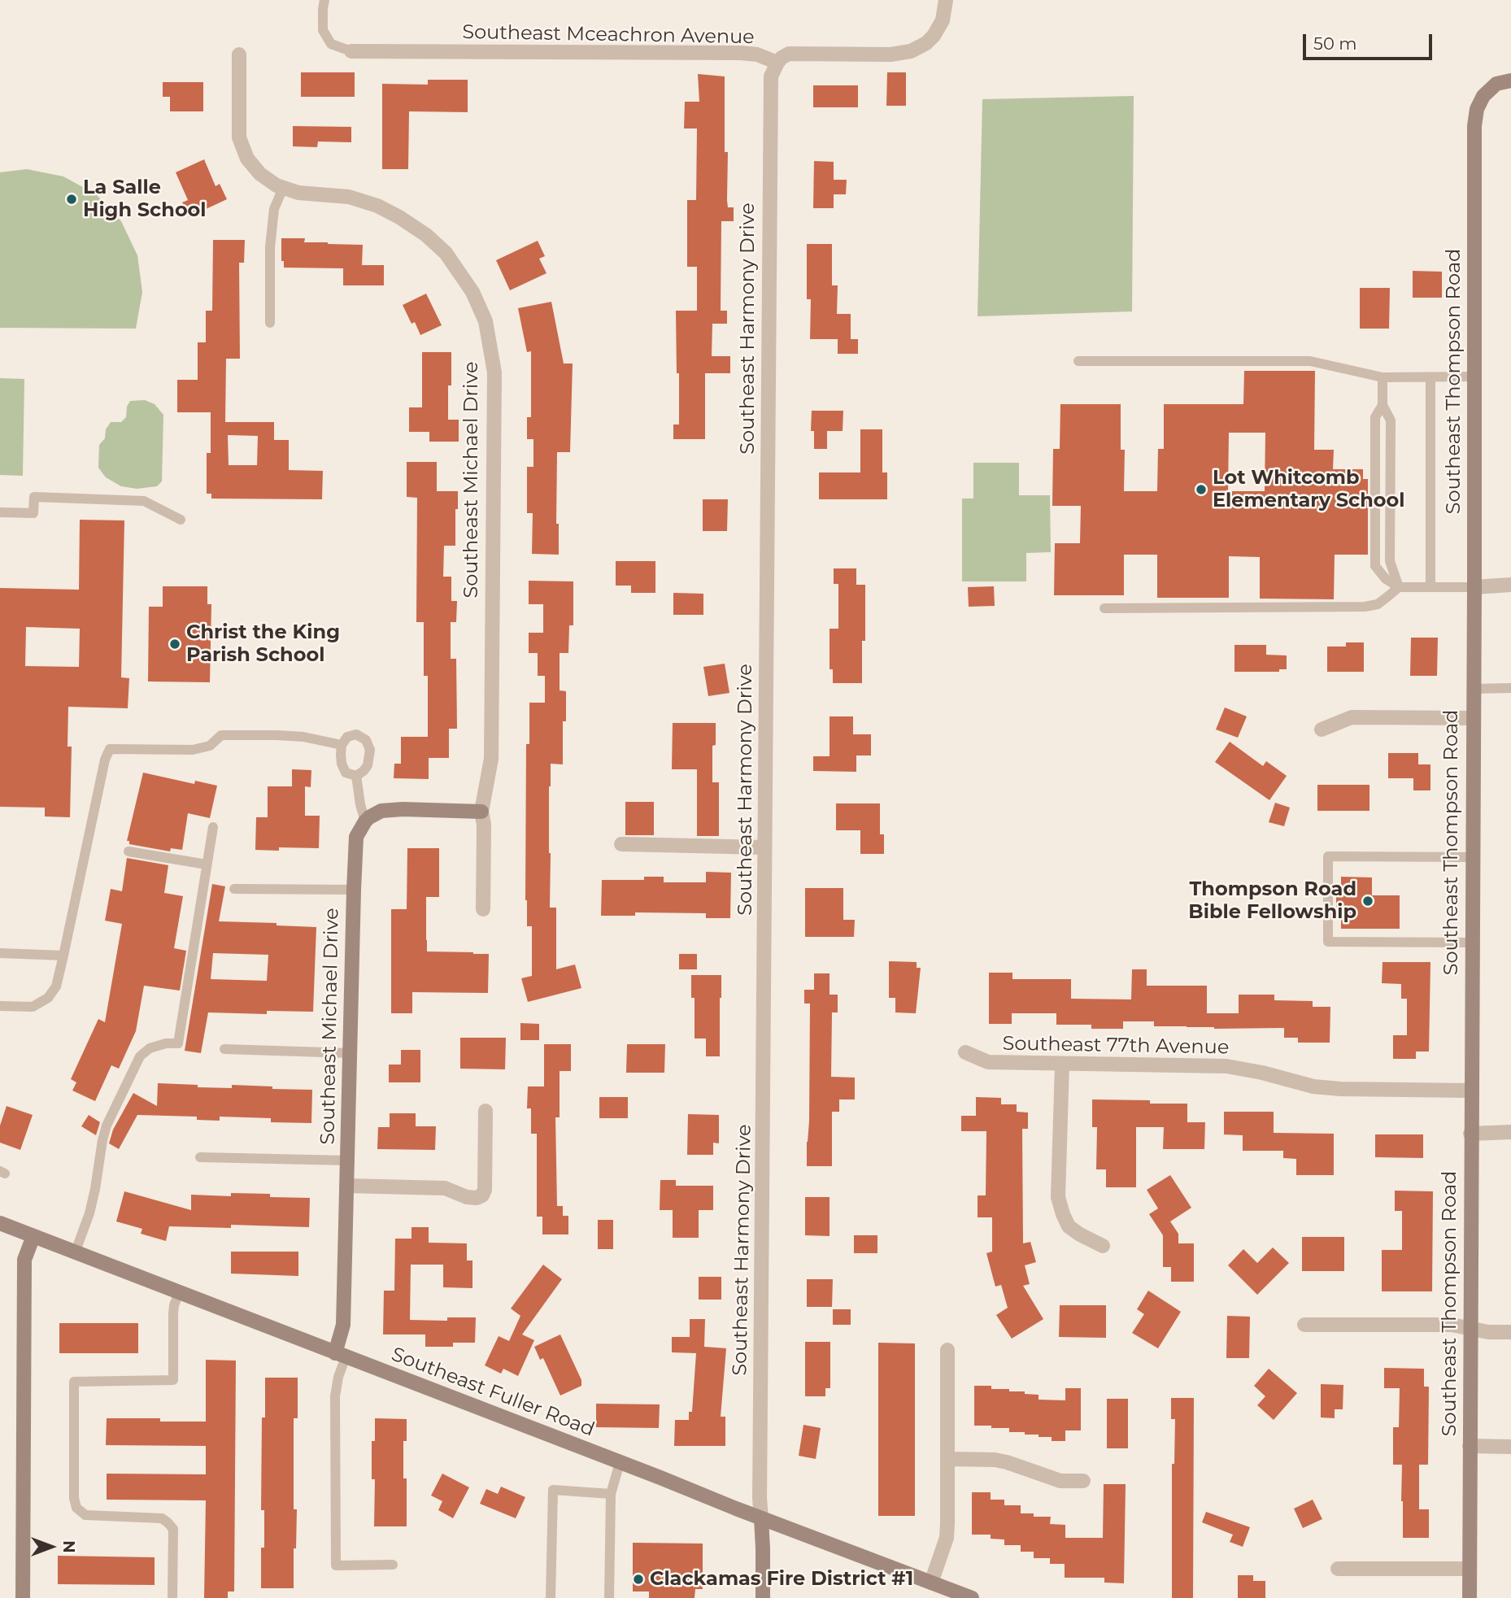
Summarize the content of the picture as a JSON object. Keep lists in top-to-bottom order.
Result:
{
  "streets": {
    "street": [
      "Southeast Mceachron Avenue",
      "Southeast Harmony Drive",
      "Southeast Thompson Road",
      "Southeast Michael Drive",
      "Southeast 77th Avenue",
      "Southeast Fuller Road"
    ]
  },
  "crossings": [
    ["Southeast Mceachron Avenue", "Southeast Harmony Drive"],
    ["Southeast Harmony Drive", "Southeast Fuller Road"],
    ["Southeast Thompson Road", "Southeast 77th Avenue"],
    ["Southeast Michael Drive", "Southeast Fuller Road"]
  ],
  "places": [
    "La Salle High School",
    "Lot Whitcomb Elementary School",
    "Christ the King Parish School",
    "Thompson Road Bible Fellowship",
    "Clackamas Fire District #1"
  ],
  "scale_bar": "50 m",
  "north": "right"
}
